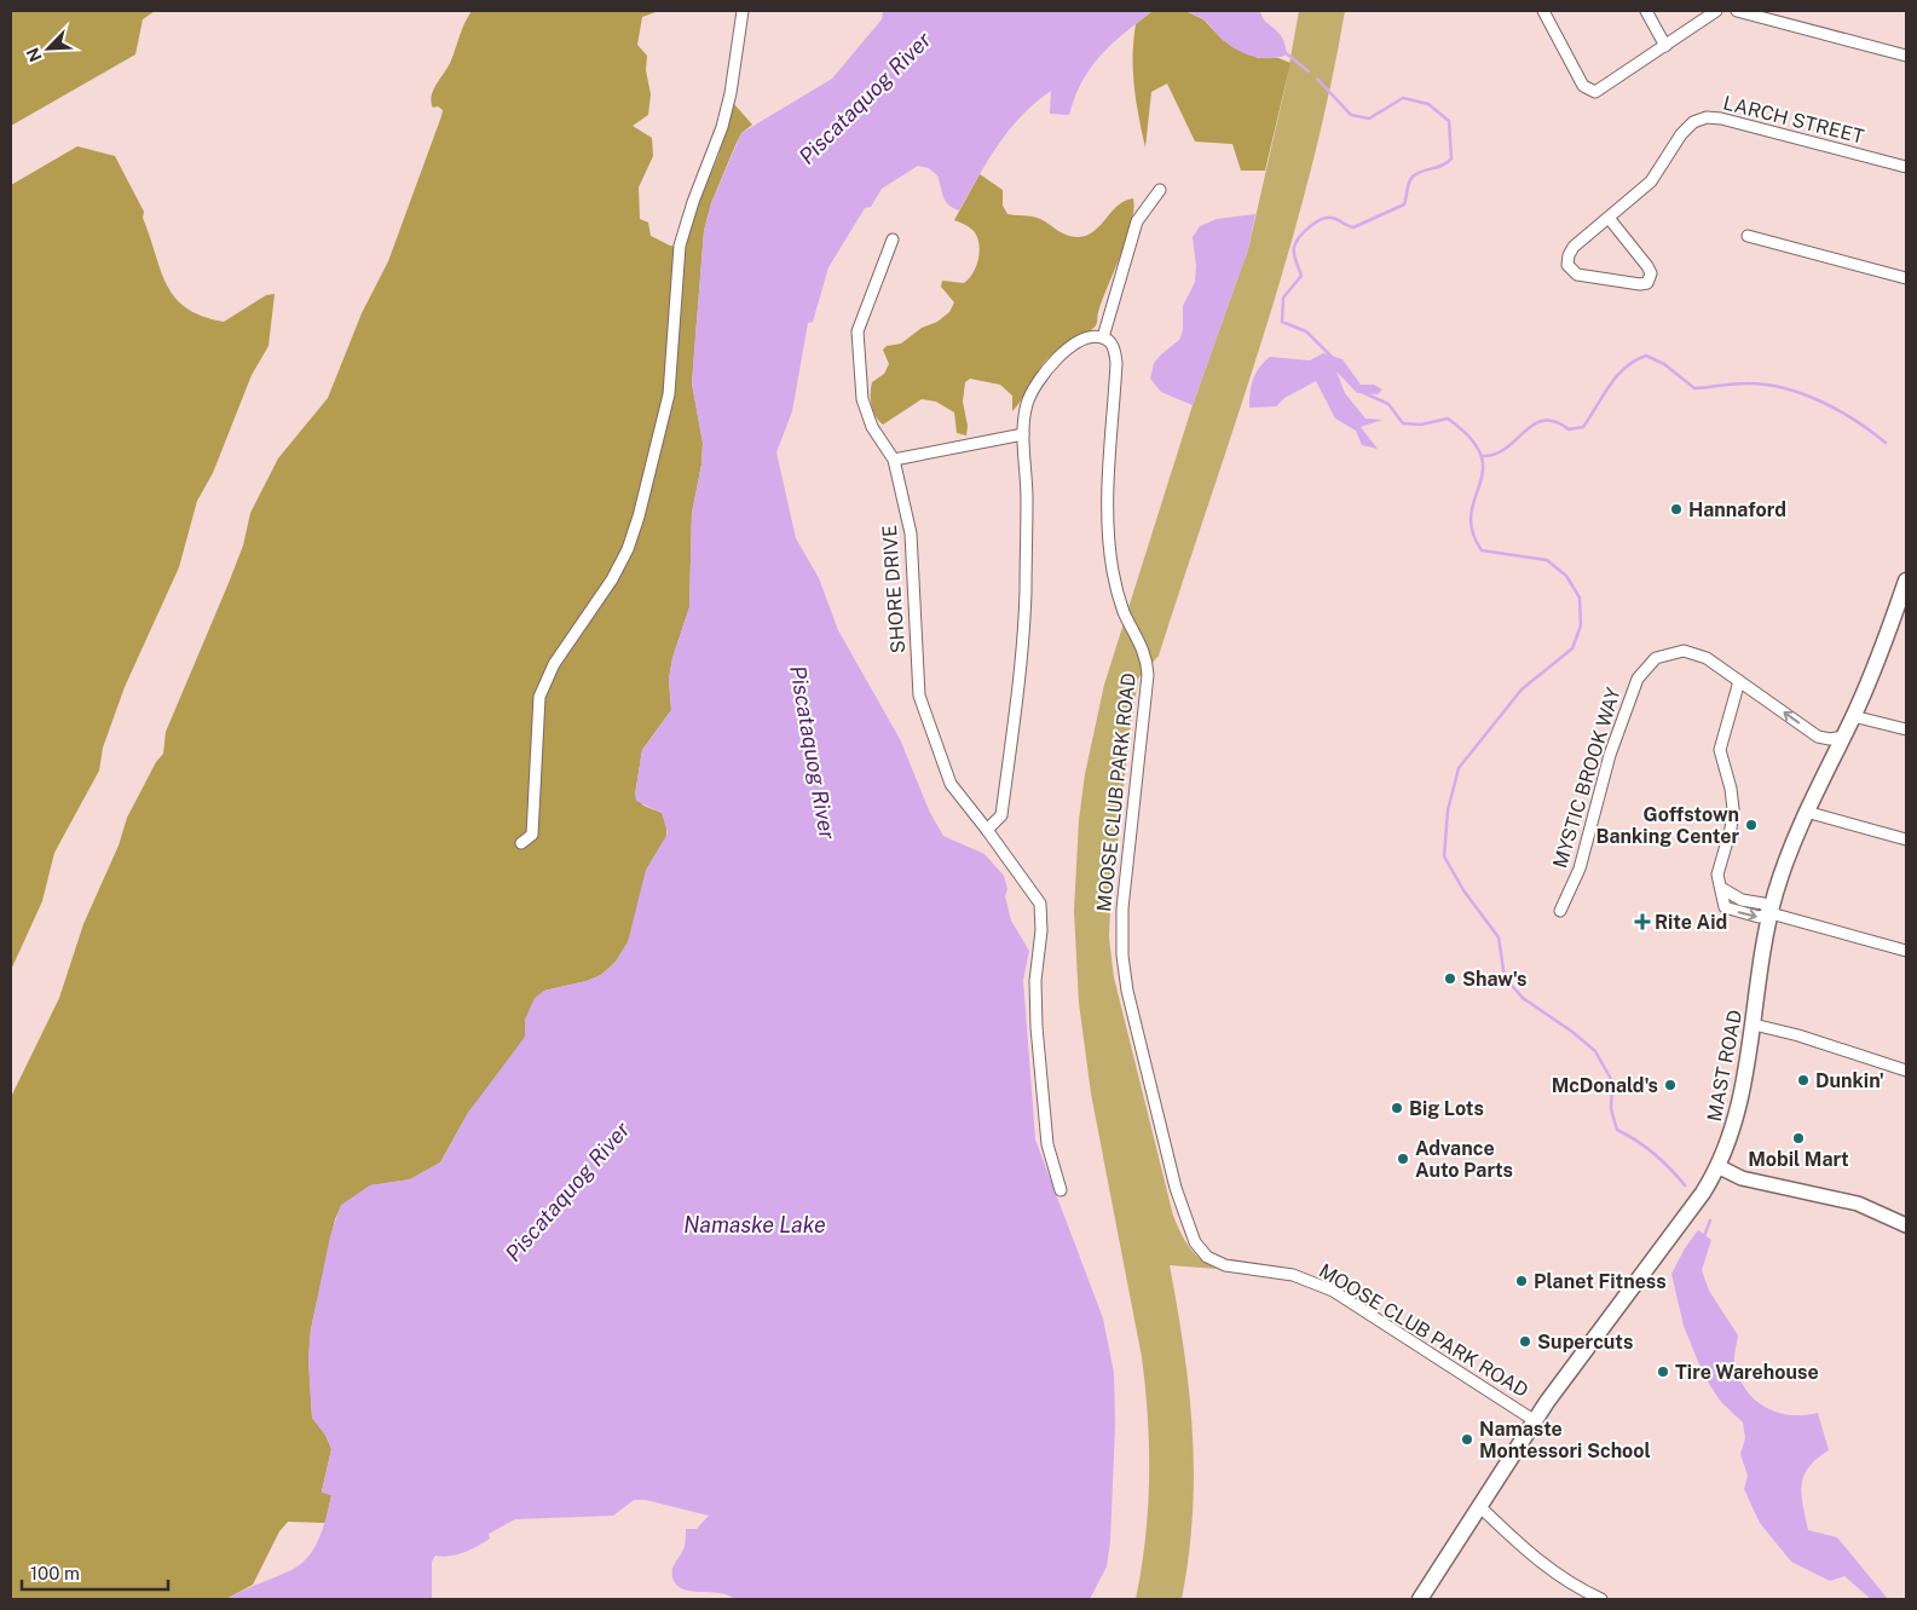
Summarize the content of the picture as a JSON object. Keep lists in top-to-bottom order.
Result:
{
  "streets": {
    "main road": ["MAST ROAD"],
    "street": [
      "LARCH STREET",
      "SHORE DRIVE",
      "MYSTIC BROOK WAY",
      "MOOSE CLUB PARK ROAD"
    ]
  },
  "crossings": [
    ["MYSTIC BROOK WAY", "MAST ROAD"],
    ["MOOSE CLUB PARK ROAD", "MAST ROAD"]
  ],
  "water": ["Piscataquog River", "Namaske Lake"],
  "places": {
    "other": [
      "Hannaford",
      "Goffstown Banking Center",
      "Shaw's",
      "Dunkin'",
      "McDonald's",
      "Big Lots",
      "Mobil Mart",
      "Advance Auto Parts",
      "Planet Fitness",
      "Supercuts",
      "Tire Warehouse",
      "Namaste Montessori School"
    ],
    "health": ["Rite Aid"]
  },
  "scale_bar": "100 m",
  "north": "bottom left"
}
